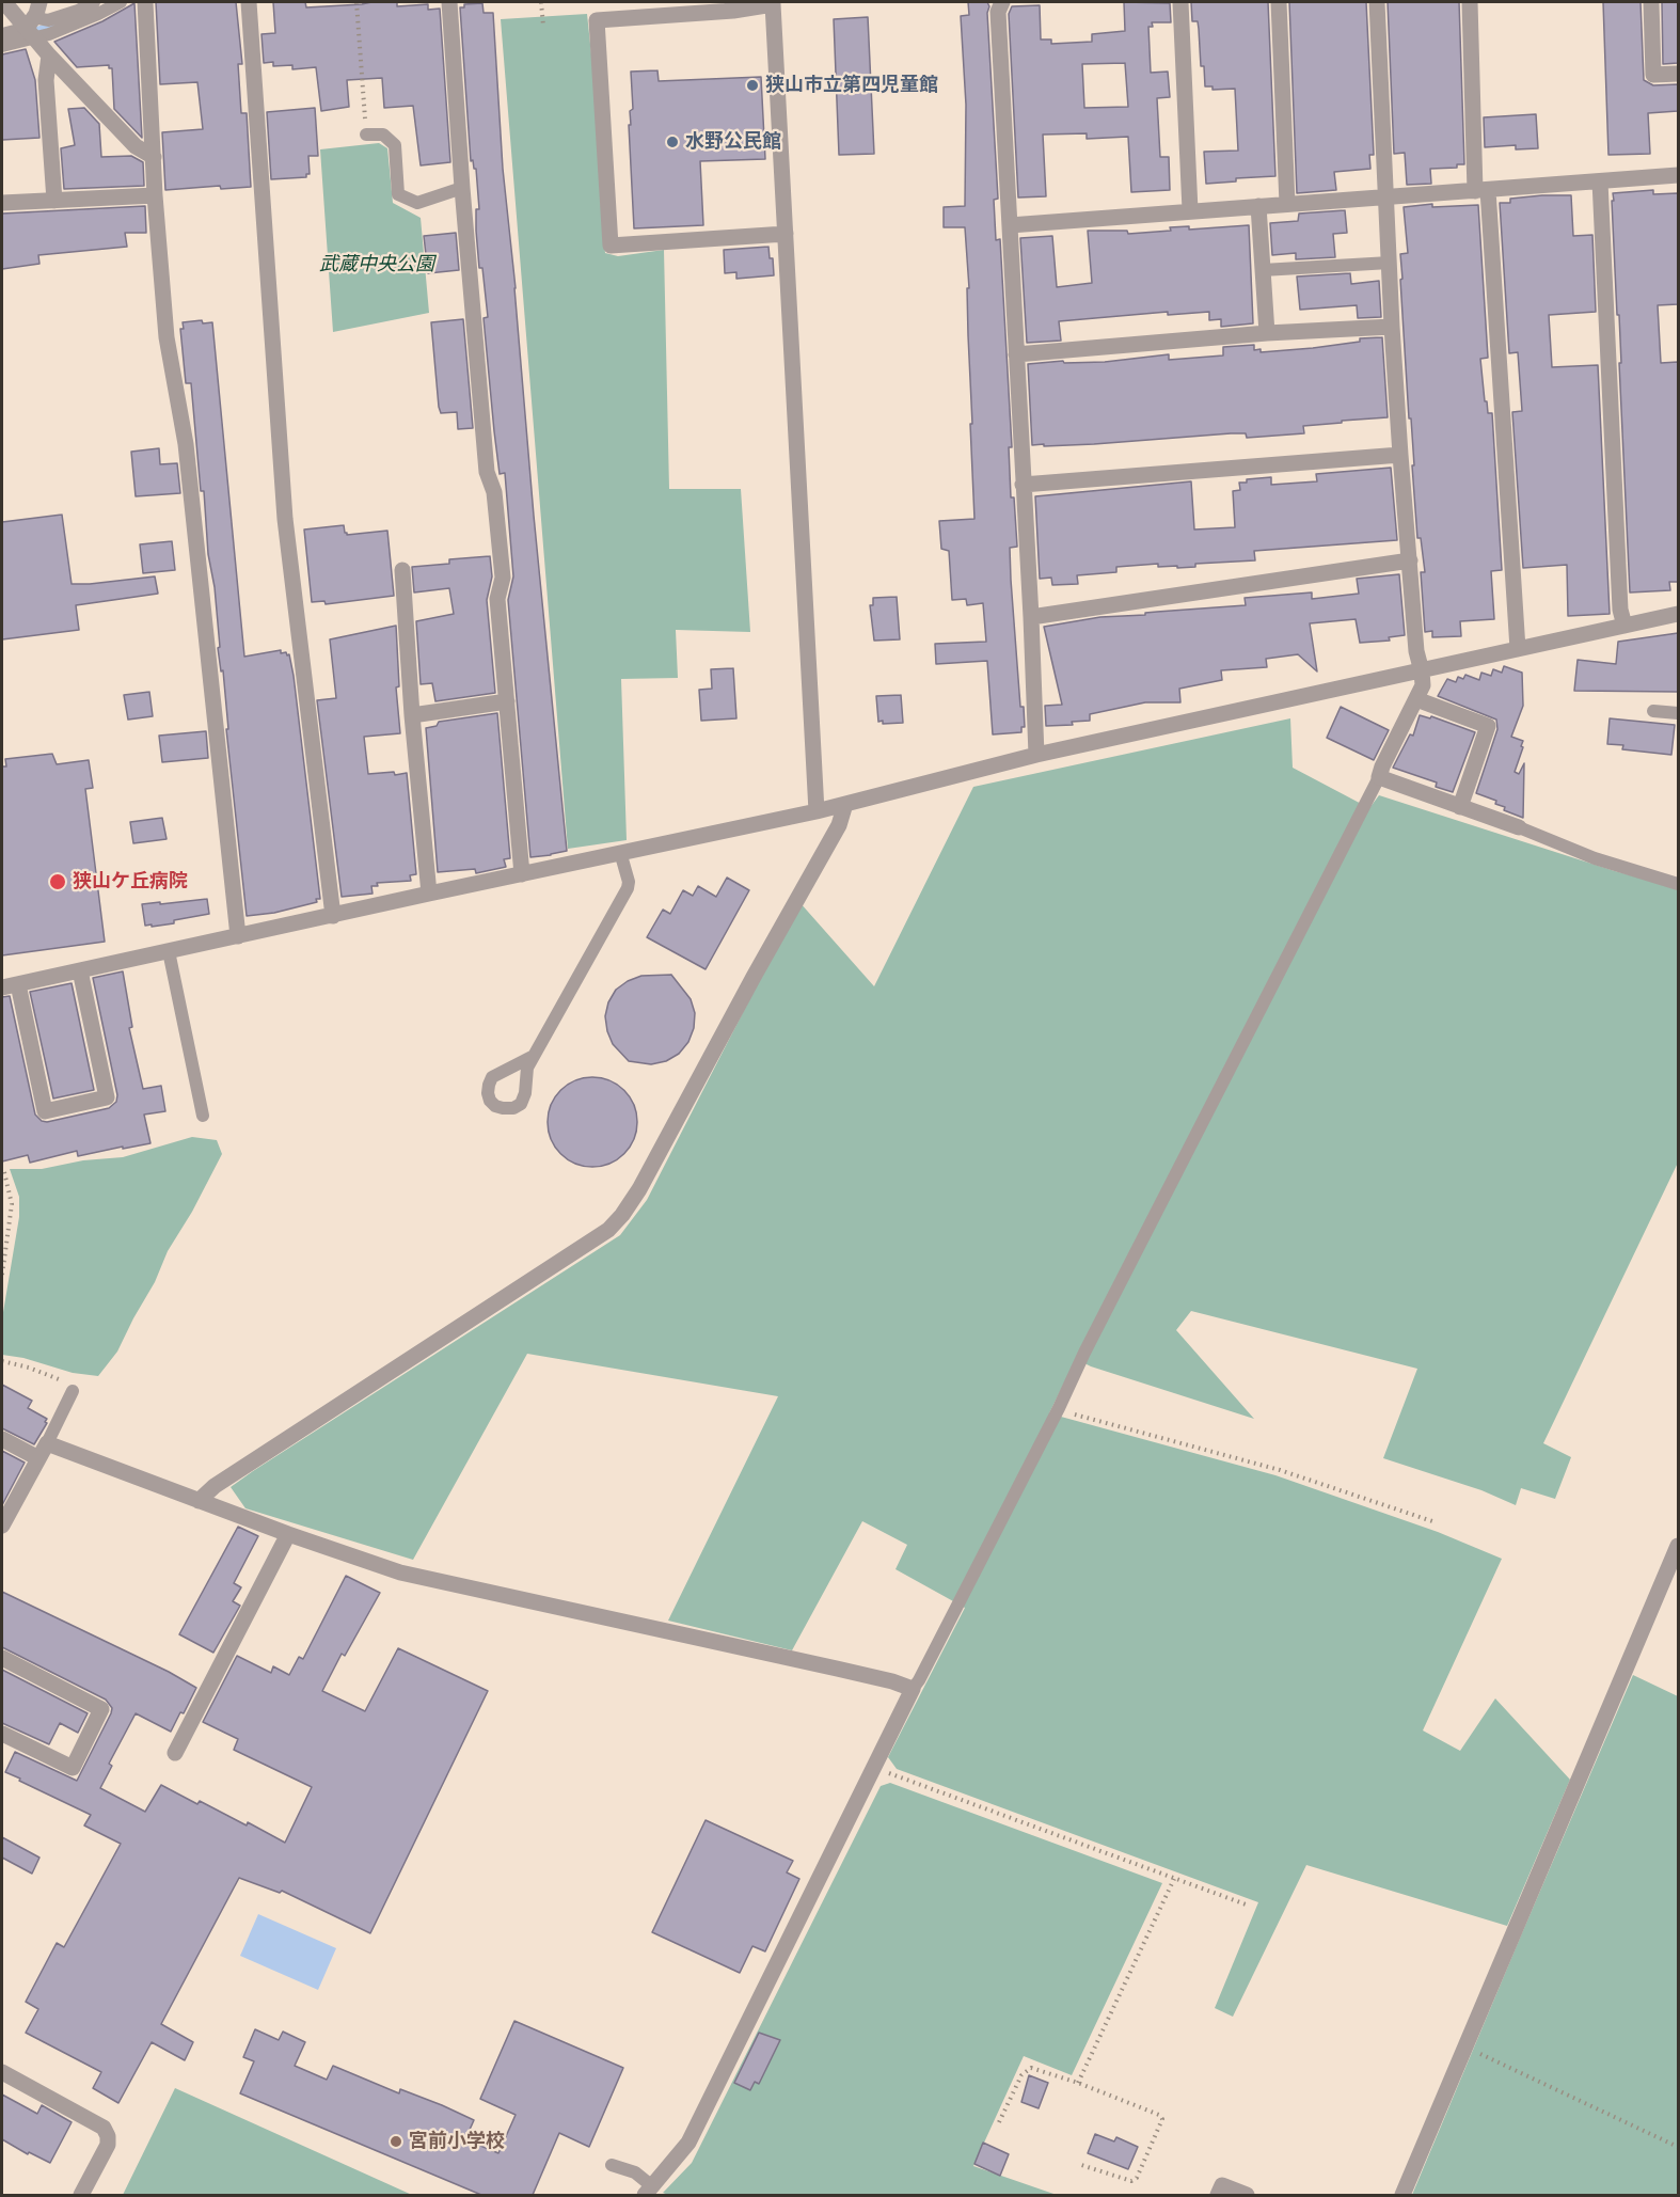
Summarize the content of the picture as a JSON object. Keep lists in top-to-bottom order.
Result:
{
  "parks": ["武蔵中央公園"],
  "places": [
    "狭山市立第四児童館",
    "水野公民館",
    "狭山ケ丘病院",
    "宮前小学校"
  ]
}
